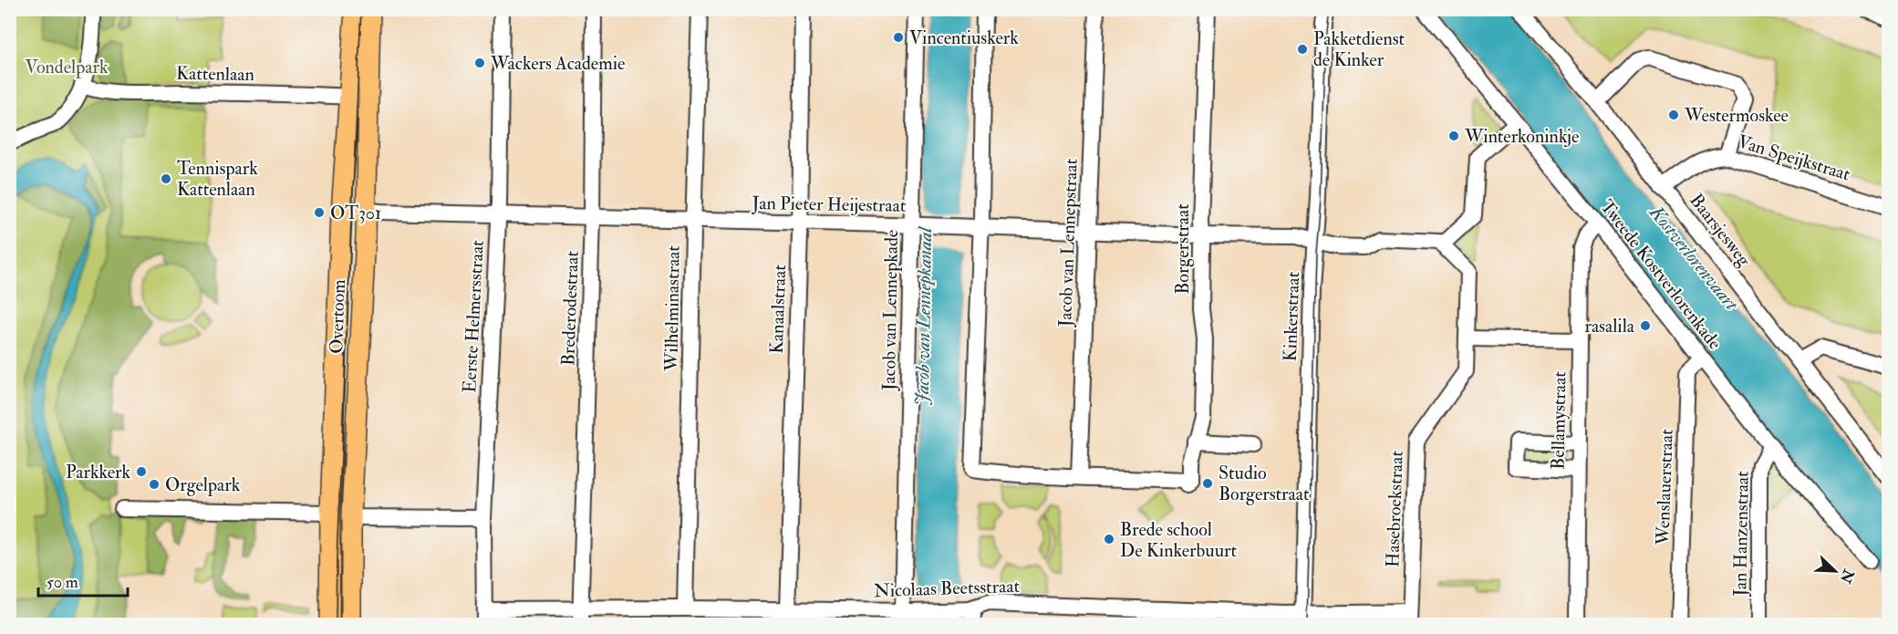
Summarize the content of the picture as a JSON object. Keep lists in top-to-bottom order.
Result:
{
  "streets": {
    "main road": ["Overtoom"],
    "street": [
      "Kattenlaan",
      "Van Speijkstraat",
      "Jan Pieter Heijestraat",
      "Baarsjesweg",
      "Jacob van Lennepstraat",
      "Borgerstraat",
      "Tweede Kostverlorenkade",
      "Brederodestraat",
      "Wilhelminastraat",
      "Kanaalstraat",
      "Jacob van Lennepkade",
      "Eerste Helmersstraat",
      "Kinkerstraat",
      "Bellamystraat",
      "Wenslauerstraat",
      "Hasebroekstraat",
      "Jan Hanzenstraat",
      "Nicolaas Beetsstraat"
    ]
  },
  "crossings": [
    ["Kattenlaan", "Overtoom"],
    ["Van Speijkstraat", "Baarsjesweg"],
    ["Jan Pieter Heijestraat", "Jacob van Lennepstraat"],
    ["Jan Pieter Heijestraat", "Borgerstraat"],
    ["Jan Pieter Heijestraat", "Brederodestraat"],
    ["Jan Pieter Heijestraat", "Wilhelminastraat"],
    ["Jan Pieter Heijestraat", "Kanaalstraat"],
    ["Jan Pieter Heijestraat", "Jacob van Lennepkade"],
    ["Jan Pieter Heijestraat", "Overtoom"],
    ["Jan Pieter Heijestraat", "Eerste Helmersstraat"],
    ["Jan Pieter Heijestraat", "Kinkerstraat"],
    ["Jan Pieter Heijestraat", "Hasebroekstraat"],
    ["Jacob van Lennepstraat", "Borgerstraat"],
    ["Tweede Kostverlorenkade", "Bellamystraat"],
    ["Tweede Kostverlorenkade", "Wenslauerstraat"],
    ["Tweede Kostverlorenkade", "Jan Hanzenstraat"],
    ["Brederodestraat", "Nicolaas Beetsstraat"],
    ["Wilhelminastraat", "Nicolaas Beetsstraat"],
    ["Kanaalstraat", "Nicolaas Beetsstraat"],
    ["Jacob van Lennepkade", "Nicolaas Beetsstraat"],
    ["Eerste Helmersstraat", "Nicolaas Beetsstraat"],
    ["Kinkerstraat", "Nicolaas Beetsstraat"],
    ["Hasebroekstraat", "Nicolaas Beetsstraat"]
  ],
  "water": ["Kostverlorenvaart", "Jacob van Lennepkanaal"],
  "parks": ["Vondelpark"],
  "places": [
    "Vincentiuskerk",
    "Pakketdienst de Kinker",
    "Wackers Academie",
    "Westermoskee",
    "Winterkoninkje",
    "Tennispark Kattenlaan",
    "OT301",
    "rasalila",
    "Parkkerk",
    "Studio Borgerstraat",
    "Orgelpark",
    "Brede school De Kinkerbuurt"
  ],
  "scale_bar": "50 m",
  "north": "bottom right"
}
